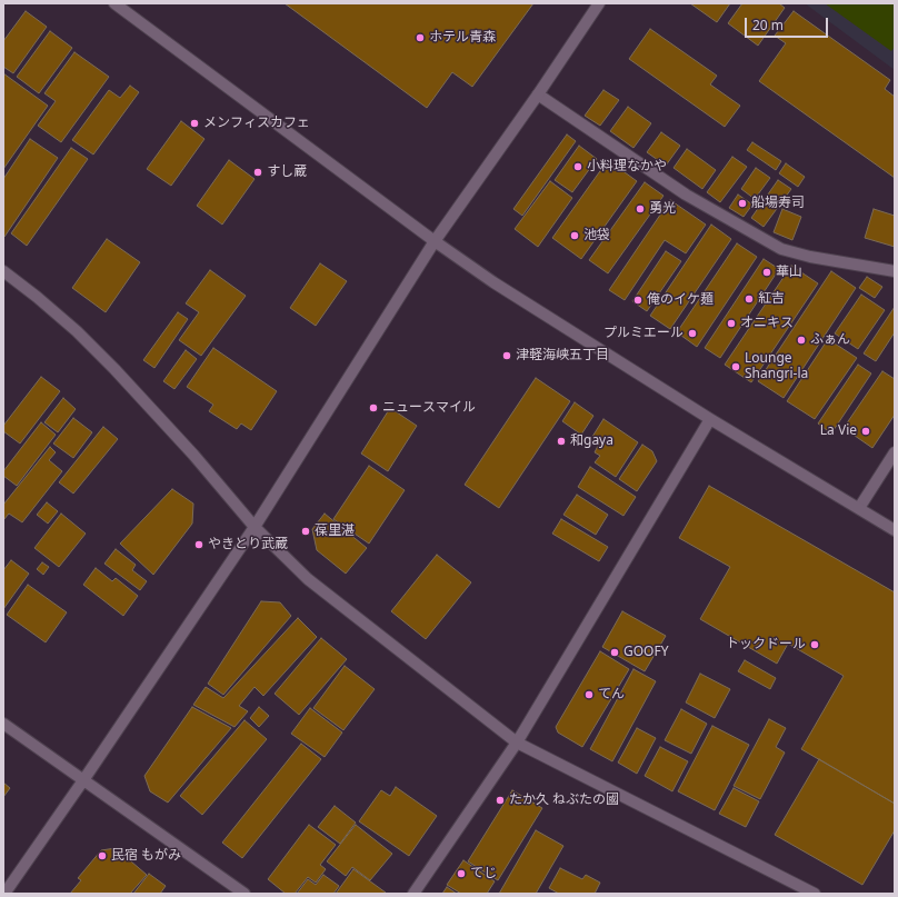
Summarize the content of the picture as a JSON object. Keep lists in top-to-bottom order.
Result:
{
  "places": [
    "ホテル青森",
    "メンフィスカフェ",
    "小料理なかや",
    "すし蔵",
    "船場寿司",
    "勇光",
    "池袋",
    "華山",
    "紅吉",
    "俺のイケ麺",
    "オニキス",
    "プルミエール",
    "ふぁん",
    "津軽海峡五丁目",
    "Lounge Shangri-la",
    "ニュースマイル",
    "La Vie",
    "和gaya",
    "葆里湛",
    "やきとり武蔵",
    "トックドール",
    "GOOFY",
    "てん",
    "たか久 ねぶたの國",
    "民宿 もがみ",
    "てじ"
  ],
  "scale_bar": "20 m"
}
